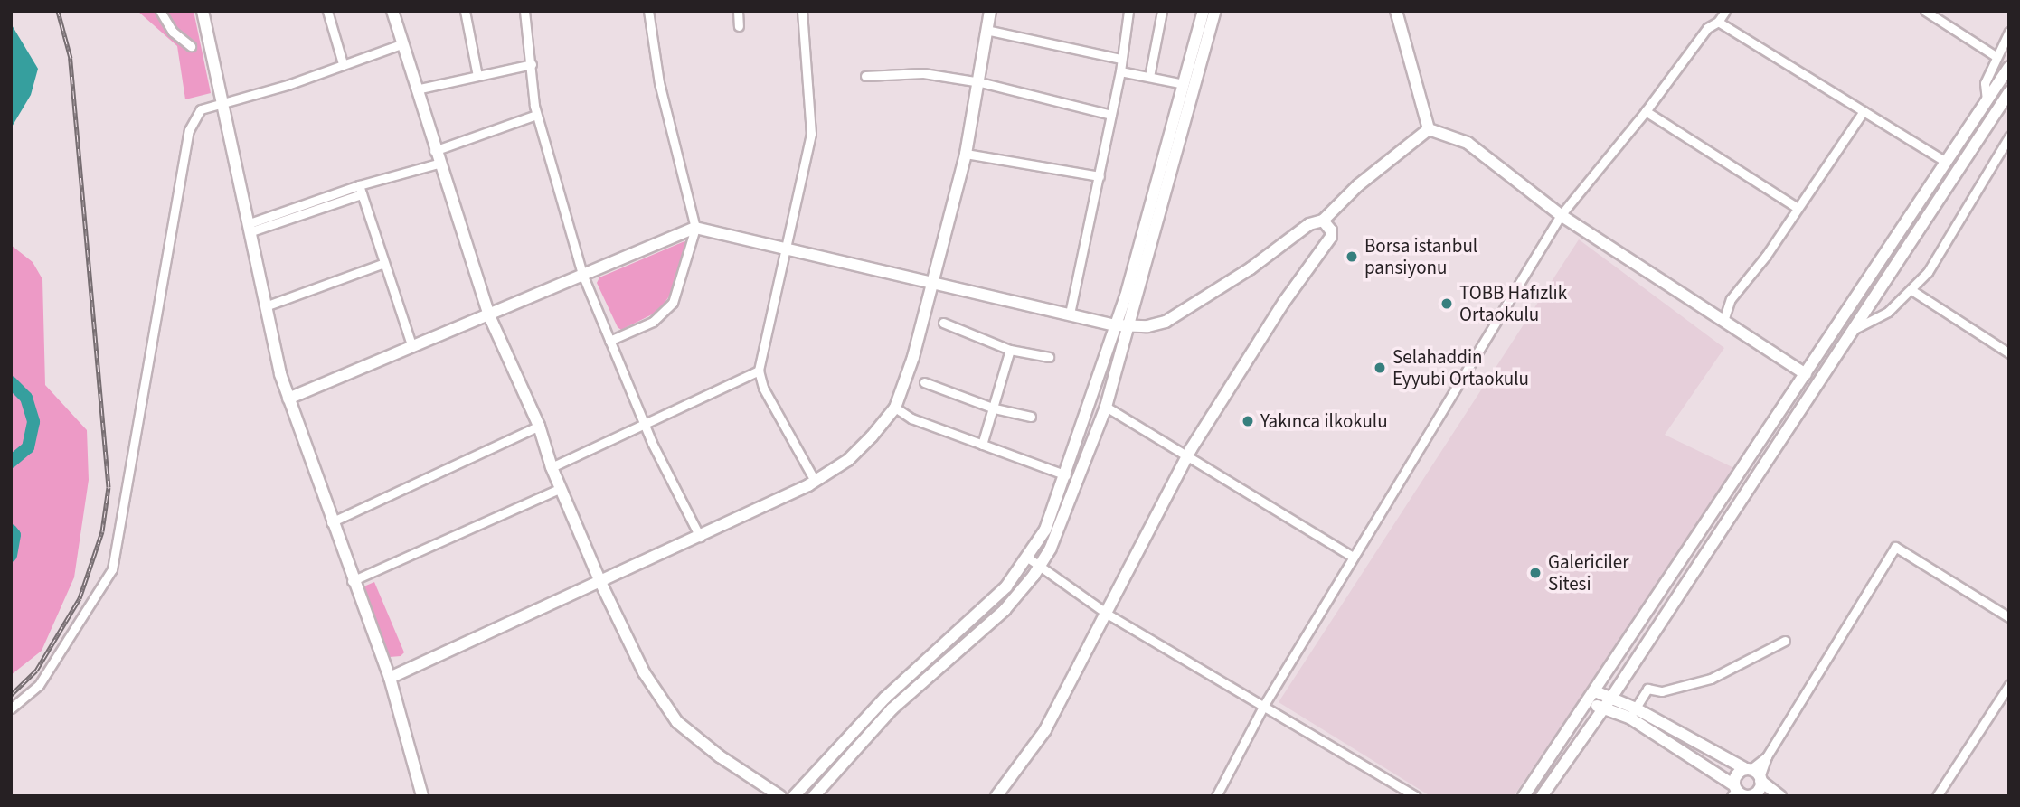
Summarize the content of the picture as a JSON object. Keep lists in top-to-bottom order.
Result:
{
  "places": [
    "Borsa istanbul pansiyonu",
    "TOBB Hafızlık Ortaokulu",
    "Selahaddin Eyyubi Ortaokulu",
    "Yakınca ilkokulu",
    "Galericiler Sitesi"
  ]
}
